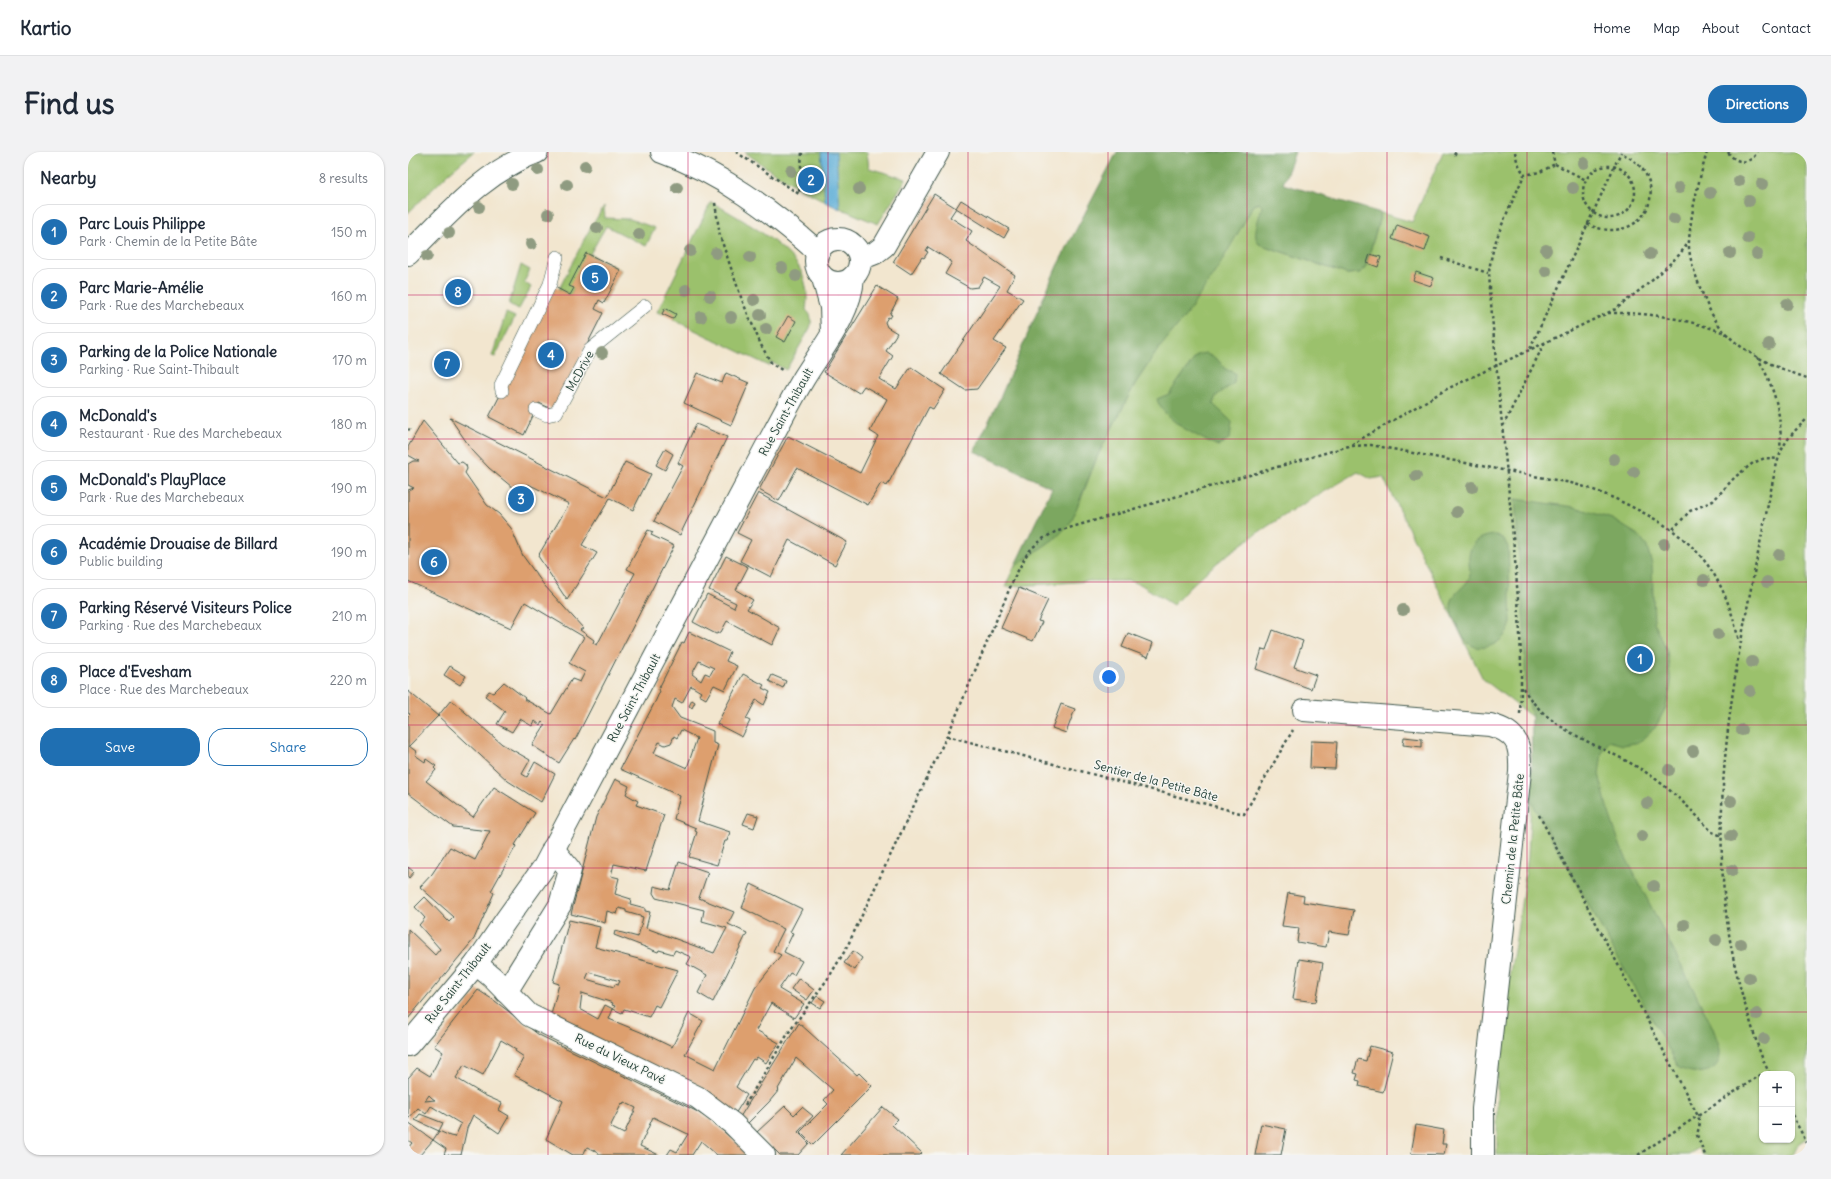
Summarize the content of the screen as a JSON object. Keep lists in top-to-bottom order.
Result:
{
  "streets": {
    "street": ["Rue Saint-Thibault", "Chemin de la Petite Bâte", "Rue du Vieux Pavé"],
    "lane": ["McDrive"],
    "path": ["Sentier de la Petite Bâte"]
  },
  "crossings": [
    ["Rue Saint-Thibault", "Rue du Vieux Pavé"]
  ],
  "page": {
    "header": "Kartio",
    "nav": [
      "Home",
      "Map",
      "About",
      "Contact"
    ],
    "buttons": [
      "Directions",
      ["Save", "Share"]
    ],
    "title": "Find us",
    "heading": ["Nearby", "8 results"],
    "pins": [
      "2",
      "5",
      "8",
      "4",
      "7",
      "3",
      "6",
      "1"
    ],
    "list": [
      {
        "mark": "1",
        "name": "Parc Louis Philippe",
        "note": "Park · Chemin de la Petite Bâte",
        "value": "150 m"
      },
      {
        "mark": "2",
        "name": "Parc Marie-Amélie",
        "note": "Park · Rue des Marchebeaux",
        "value": "160 m"
      },
      {
        "mark": "3",
        "name": "Parking de la Police Nationale",
        "note": "Parking · Rue Saint-Thibault",
        "value": "170 m"
      },
      {
        "mark": "4",
        "name": "McDonald's",
        "note": "Restaurant · Rue des Marchebeaux",
        "value": "180 m"
      },
      {
        "mark": "5",
        "name": "McDonald's PlayPlace",
        "note": "Park · Rue des Marchebeaux",
        "value": "190 m"
      },
      {
        "mark": "6",
        "name": "Académie Drouaise de Billard",
        "note": "Public building",
        "value": "190 m"
      },
      {
        "mark": "7",
        "name": "Parking Réservé Visiteurs Police",
        "note": "Parking · Rue des Marchebeaux",
        "value": "210 m"
      },
      {
        "mark": "8",
        "name": "Place d'Evesham",
        "note": "Place · Rue des Marchebeaux",
        "value": "220 m"
      }
    ],
    "map_buttons": ["+", "−"]
  }
}
